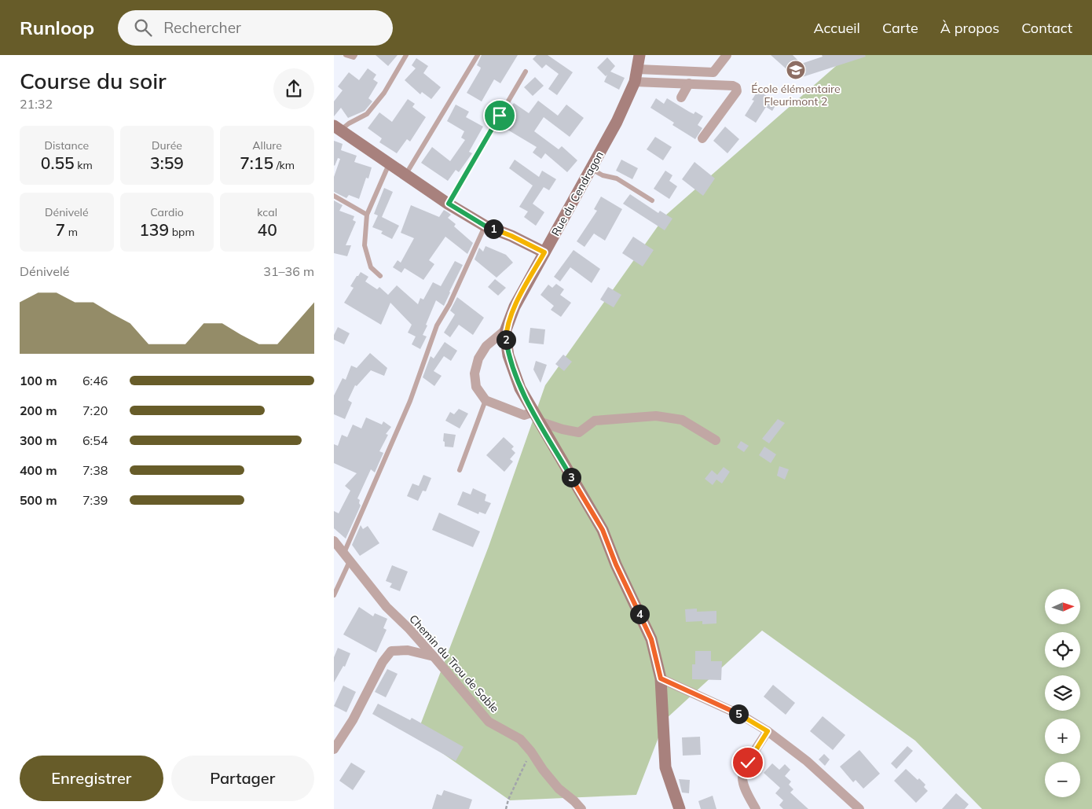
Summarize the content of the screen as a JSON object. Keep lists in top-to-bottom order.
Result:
{
  "streets": {
    "main road": ["Rue du Cendragon"],
    "street": ["Chemin du Trou de Sable"]
  },
  "places": {
    "school or university": ["École élémentaire Fleurimont 2"]
  },
  "north": "right",
  "page": {
    "header": "Runloop",
    "search": "Rechercher",
    "nav": [
      "Accueil",
      "Carte",
      "À propos",
      "Contact"
    ],
    "heading": ["Course du soir", "21:32"],
    "stats": [
      ["Distance", "0.55 km"],
      ["Durée", "3:59"],
      ["Allure", "7:15 /km"],
      ["Dénivelé", "7 m"],
      ["Cardio", "139 bpm"],
      ["kcal", "40"]
    ],
    "pins": [
      "1",
      "2",
      "3",
      "4",
      "5"
    ],
    "chart": ["Dénivelé", "31–36 m"],
    "list": [
      {
        "name": "100 m",
        "note": "6:46"
      },
      {
        "name": "200 m",
        "note": "7:20"
      },
      {
        "name": "300 m",
        "note": "6:54"
      },
      {
        "name": "400 m",
        "note": "7:38"
      },
      {
        "name": "500 m",
        "note": "7:39"
      }
    ],
    "map_buttons": ["+", "−"],
    "buttons": ["Enregistrer", "Partager"]
  }
}
